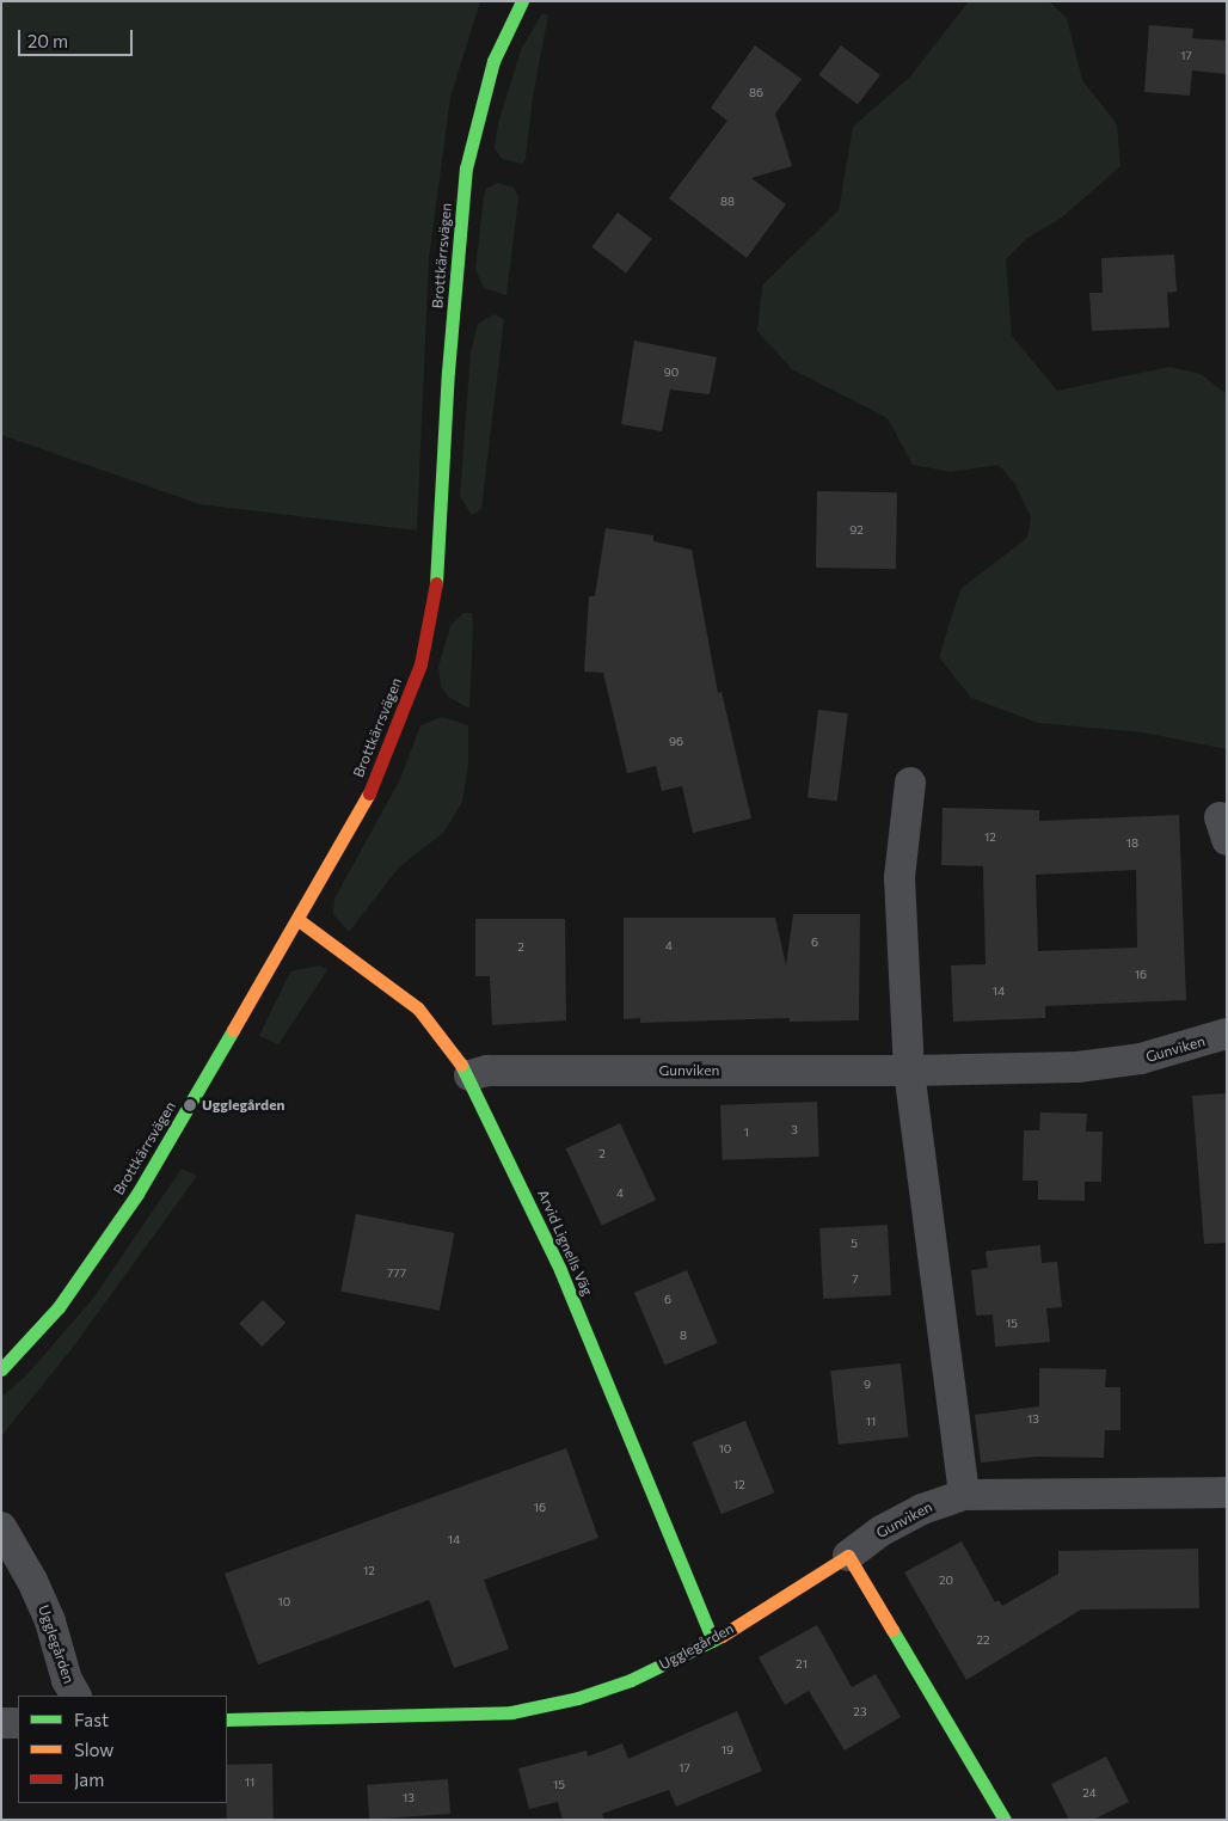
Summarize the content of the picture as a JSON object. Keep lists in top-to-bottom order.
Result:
{
  "streets": {
    "street": [
      "Brottkärrsvägen",
      "Gunviken",
      "Arvid Lignells Väg",
      "Ugglegården"
    ]
  },
  "crossings": [
    ["Brottkärrsvägen", "Arvid Lignells Väg"],
    ["Gunviken", "Arvid Lignells Väg"],
    ["Gunviken", "Ugglegården"],
    ["Arvid Lignells Väg", "Ugglegården"]
  ],
  "places": ["Ugglegården"],
  "house_numbers": [
    "17",
    "86",
    "88",
    "90",
    "92",
    "96",
    "12",
    "18",
    "6",
    "4",
    "2",
    "16",
    "14",
    "3",
    "1",
    "2",
    "4",
    "5",
    "777",
    "7",
    "6",
    "15",
    "8",
    "9",
    "13",
    "11",
    "10",
    "12",
    "16",
    "14",
    "12",
    "20",
    "10",
    "22",
    "21",
    "23",
    "19",
    "17",
    "11",
    "15",
    "24",
    "13"
  ],
  "legend": ["Fast", "Slow", "Jam"],
  "scale_bar": "20 m"
}
